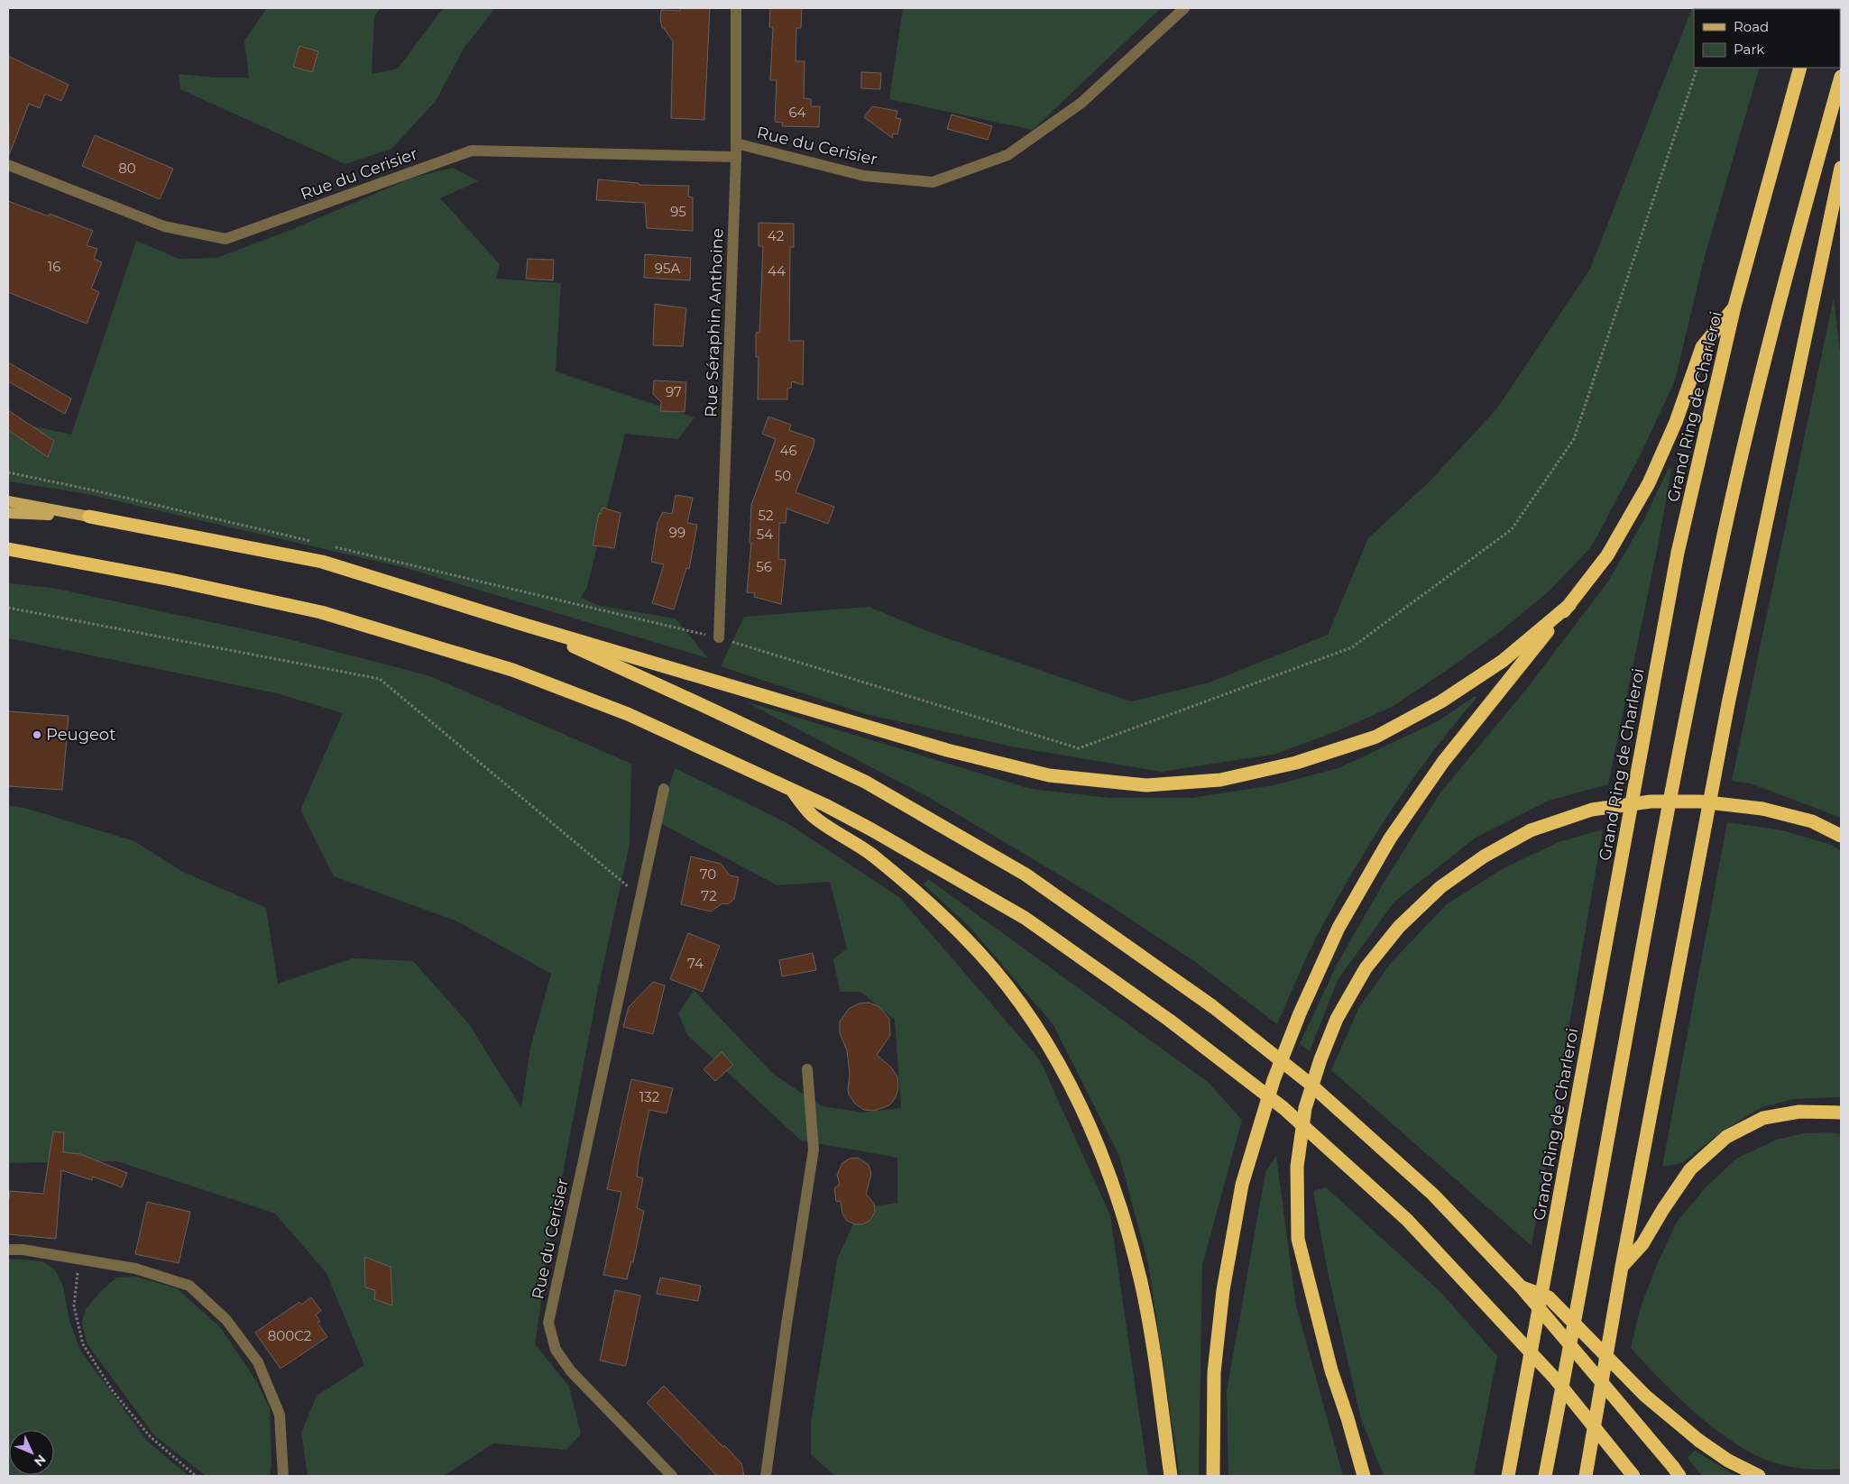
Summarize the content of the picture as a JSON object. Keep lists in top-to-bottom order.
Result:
{
  "streets": {
    "highway": ["Grand Ring de Charleroi"],
    "street": ["Rue du Cerisier", "Rue Séraphin Anthoine"]
  },
  "crossings": [
    ["Rue du Cerisier", "Rue Séraphin Anthoine"]
  ],
  "places": ["Peugeot"],
  "house_numbers": [
    "64",
    "80",
    "95",
    "42",
    "16",
    "95A",
    "44",
    "97",
    "46",
    "50",
    "52",
    "99",
    "54",
    "56",
    "70",
    "72",
    "74",
    "132",
    "800C2"
  ],
  "legend": ["Road", "Park"],
  "north": "bottom right"
}
